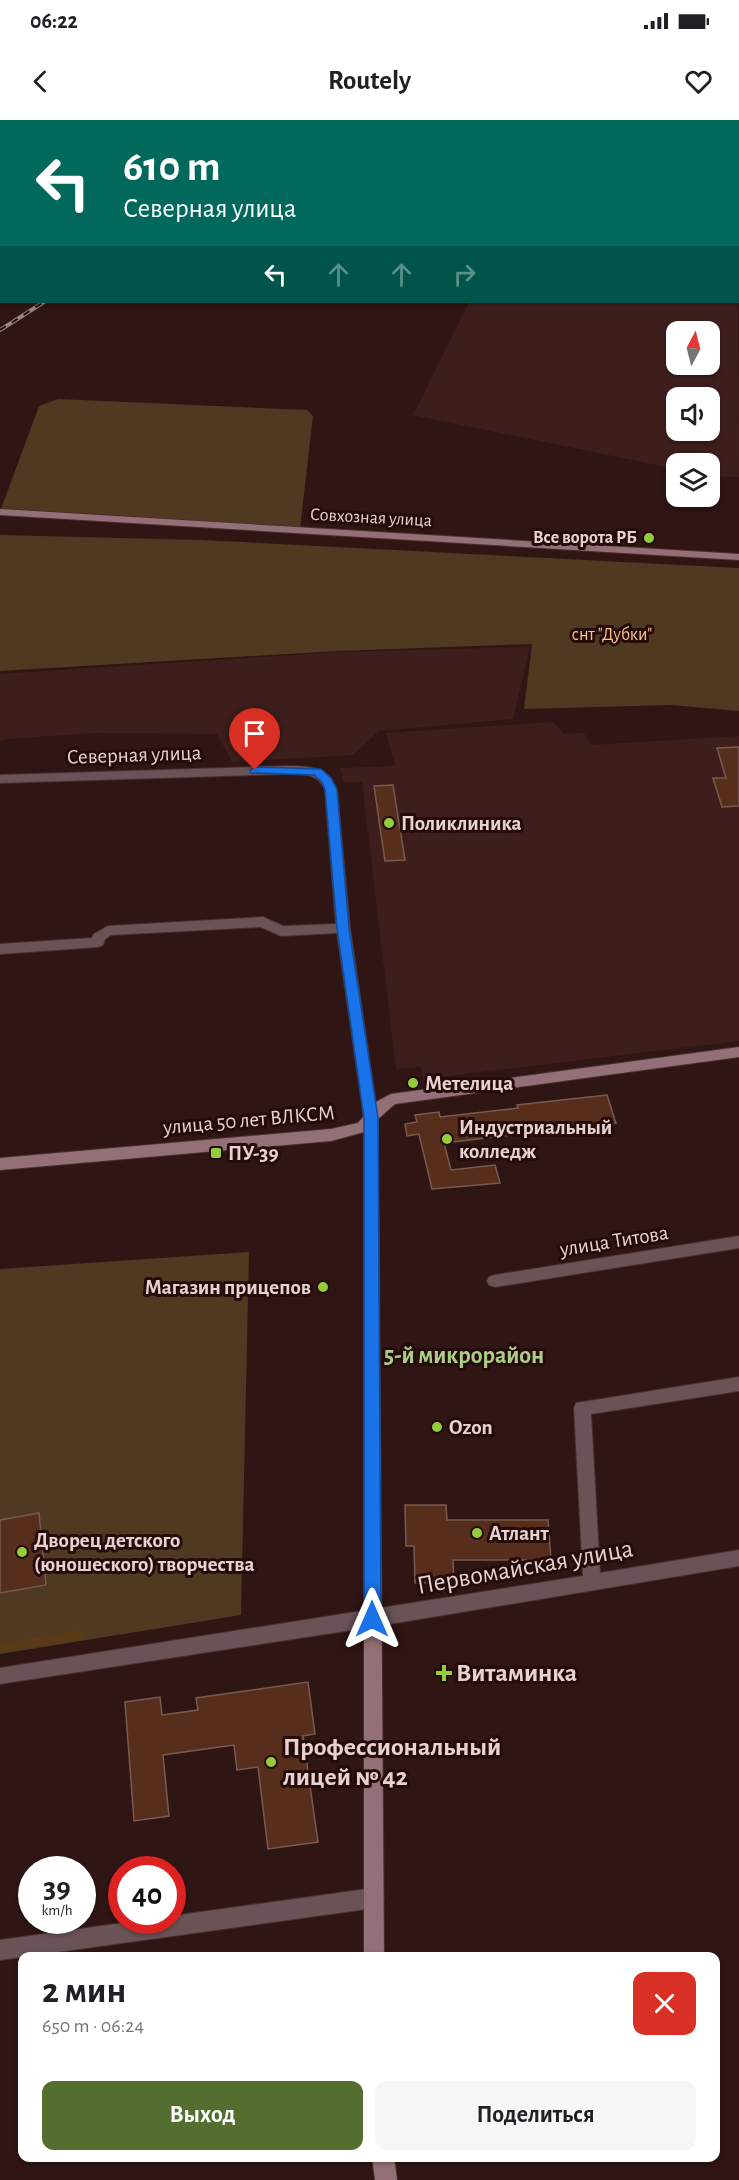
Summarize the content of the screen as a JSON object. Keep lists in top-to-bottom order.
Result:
{
  "streets": {
    "street": [
      "Совхозная улица",
      "Северная улица",
      "улица 50 лет ВЛКСМ",
      "улица Титова",
      "Первомайская улица"
    ]
  },
  "districts": ["5-й микрорайон"],
  "parks": ["снт \"Дубки\""],
  "places": {
    "other": [
      "Все ворота РБ",
      "Поликлиника",
      "Метелица",
      "Индустриальный колледж",
      "Магазин прицепов",
      "Ozon",
      "Атлант",
      "Дворец детского (юношеского) творчества",
      "Профессиональный лицей № 42"
    ],
    "transit": ["ПУ-39"],
    "health": ["Витаминка"]
  },
  "north": "top",
  "page": {
    "status": "06:22",
    "header": "Routely",
    "turn": ["610 m", "Северная улица"],
    "speed": "39 km/h",
    "limit": "40",
    "heading": ["2 мин", "650 m · 06:24"],
    "buttons": ["Выход", "Поделиться"]
  }
}
